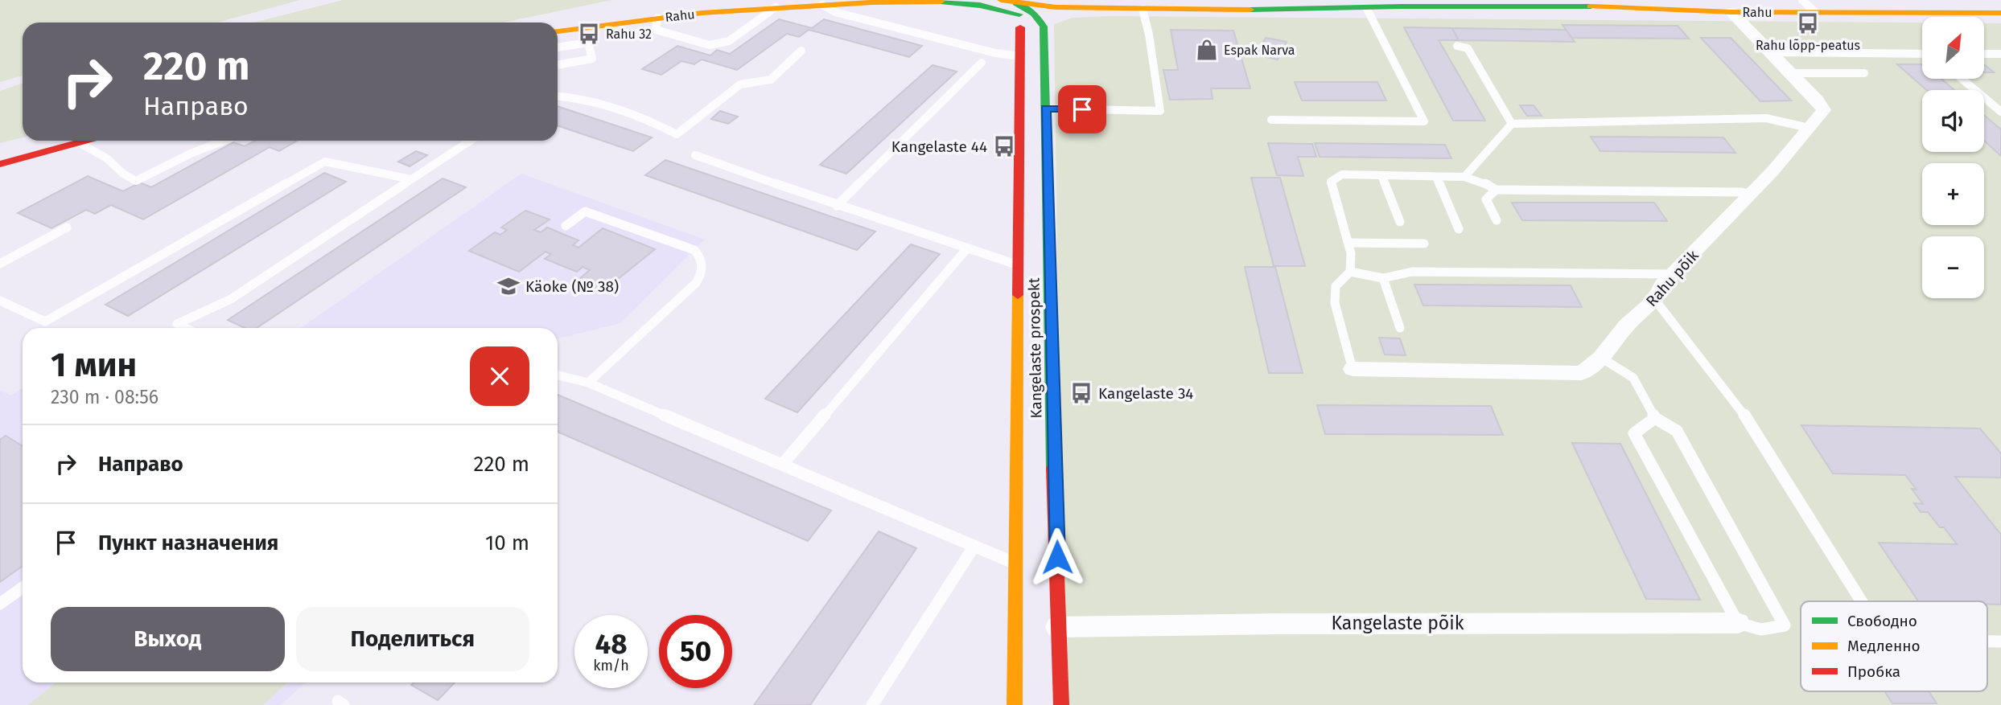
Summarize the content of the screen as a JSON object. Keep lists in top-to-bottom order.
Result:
{
  "streets": {
    "main road": ["Rahu", "Kangelaste prospekt"],
    "street": ["Rahu põik", "Kangelaste põik"]
  },
  "crossings": [
    ["Rahu", "Rahu põik"],
    ["Rahu", "Kangelaste prospekt"],
    ["Kangelaste prospekt", "Kangelaste põik"]
  ],
  "places": {
    "bus stop": [
      "Rahu lõpp-peatus",
      "Rahu 32",
      "Kangelaste 44",
      "Kangelaste 34"
    ],
    "shop": ["Espak Narva"],
    "school or university": ["Käoke (№ 38)"]
  },
  "legend": ["Свободно", "Медленно", "Пробка"],
  "north": "top right",
  "page": {
    "map_buttons": ["+", "−"],
    "turn": ["220 m", "Направо"],
    "heading": ["1 мин", "230 m · 08:56"],
    "list": [
      {
        "name": "Направо",
        "value": "220 m"
      },
      {
        "name": "Пункт назначения",
        "value": "10 m"
      }
    ],
    "buttons": ["Выход", "Поделиться"],
    "speed": "48 km/h",
    "limit": "50"
  }
}
